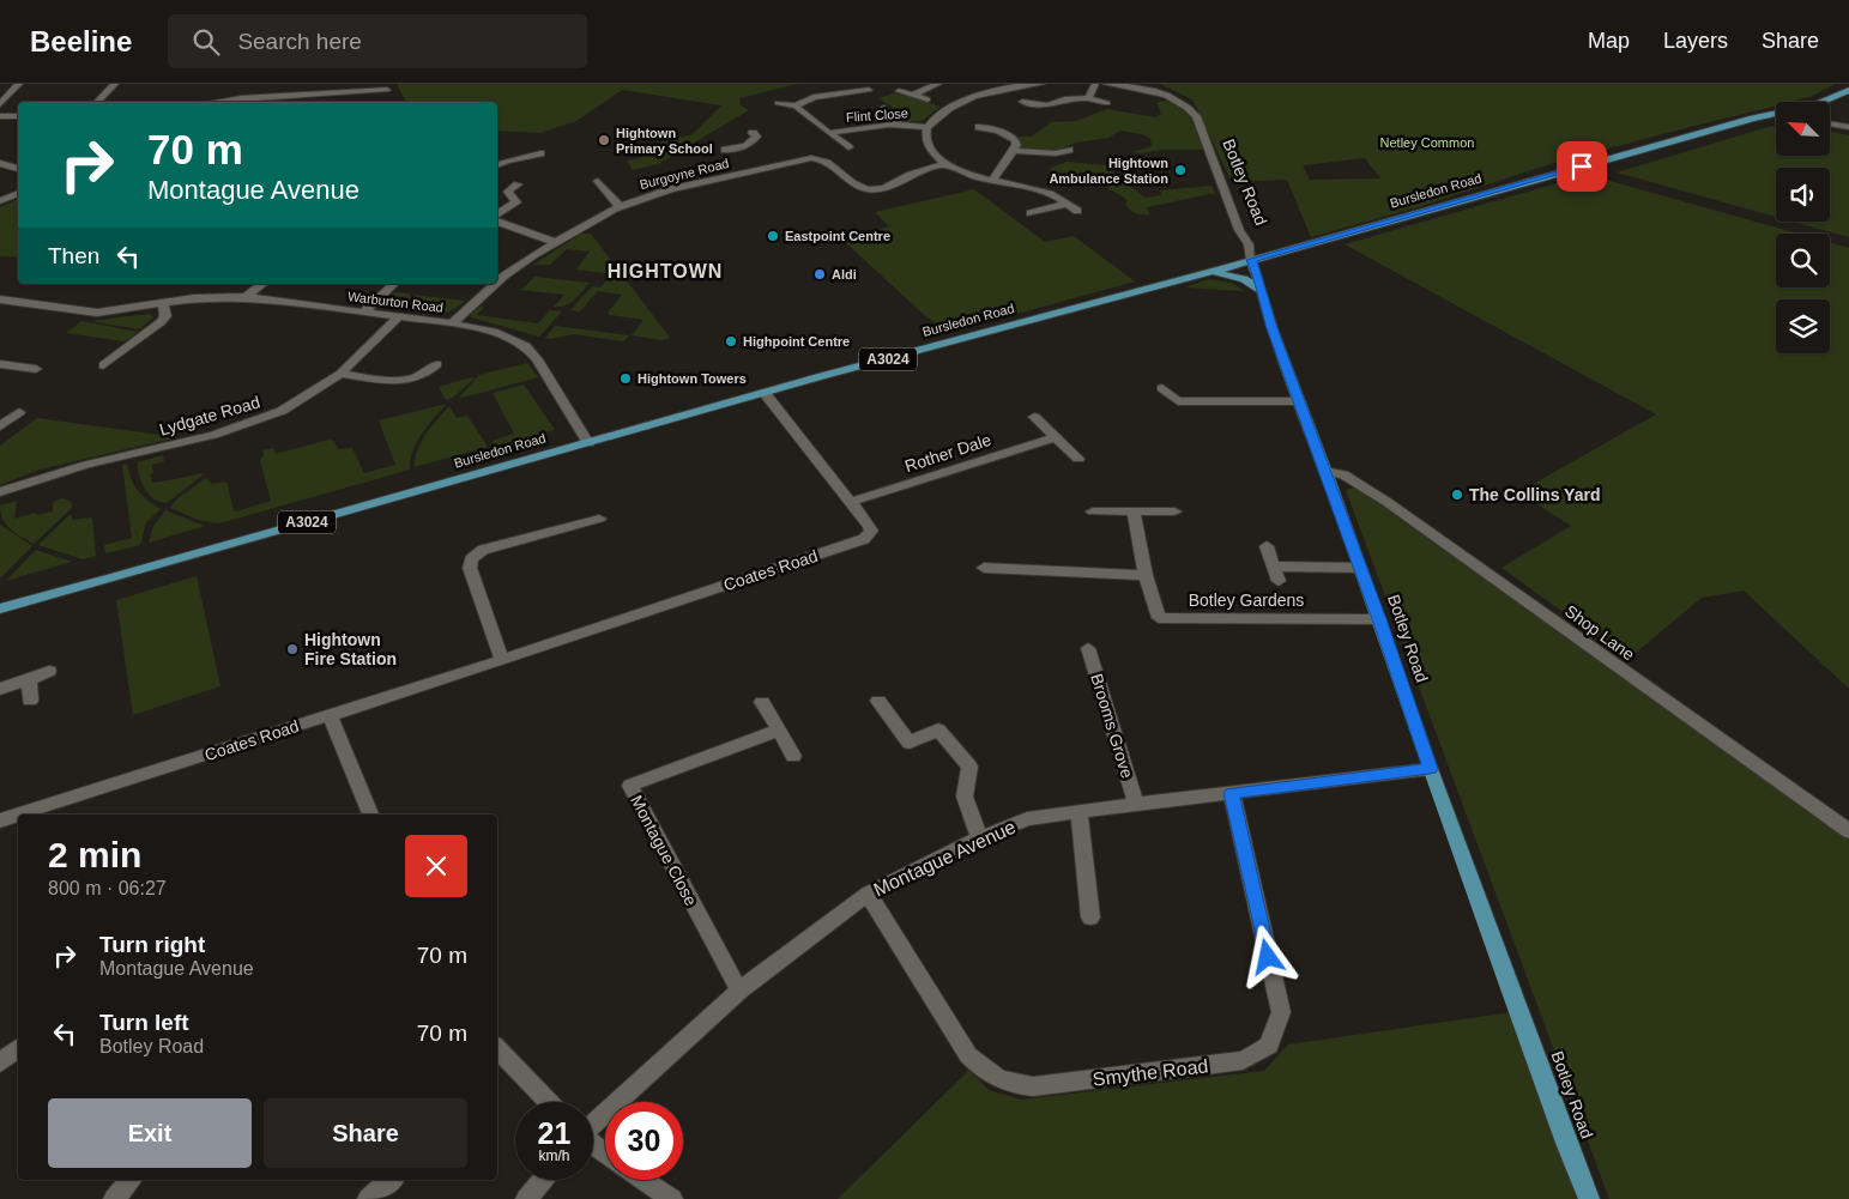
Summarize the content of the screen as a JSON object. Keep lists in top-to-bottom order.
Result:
{
  "streets": {
    "main road": ["Botley Road", "Bursledon Road", "A3024"],
    "street": [
      "Flint Close",
      "Burgoyne Road",
      "Warburton Road",
      "Lydgate Road",
      "Rother Dale",
      "Coates Road",
      "Botley Gardens",
      "Shop Lane",
      "Brooms Grove",
      "Montague Close",
      "Montague Avenue",
      "Smythe Road"
    ]
  },
  "crossings": [
    ["Burgoyne Road", "Warburton Road"],
    ["Botley Road", "Bursledon Road"],
    ["Botley Road", "Botley Gardens"],
    ["Botley Road", "Shop Lane"],
    ["Botley Road", "Montague Avenue"],
    ["Bursledon Road", "Warburton Road"],
    ["Bursledon Road", "Coates Road"],
    ["Warburton Road", "Lydgate Road"],
    ["Rother Dale", "Coates Road"],
    ["Brooms Grove", "Montague Avenue"],
    ["Montague Close", "Montague Avenue"],
    ["Montague Avenue", "Smythe Road"]
  ],
  "districts": ["HIGHTOWN"],
  "parks": ["Netley Common"],
  "places": [
    "Hightown Primary School",
    "Hightown Ambulance Station",
    "Eastpoint Centre",
    "Aldi",
    "Highpoint Centre",
    "Hightown Towers",
    "The Collins Yard",
    "Hightown Fire Station"
  ],
  "north": "top left",
  "page": {
    "header": "Beeline",
    "search": "Search here",
    "nav": ["Map", "Layers", "Share"],
    "turn": ["70 m", "Montague Avenue"],
    "then": "Then",
    "heading": ["2 min", "800 m · 06:27"],
    "list": [
      {
        "name": "Turn right",
        "note": "Montague Avenue",
        "value": "70 m"
      },
      {
        "name": "Turn left",
        "note": "Botley Road",
        "value": "70 m"
      }
    ],
    "buttons": ["Exit", "Share"],
    "speed": "21 km/h",
    "limit": "30"
  }
}
